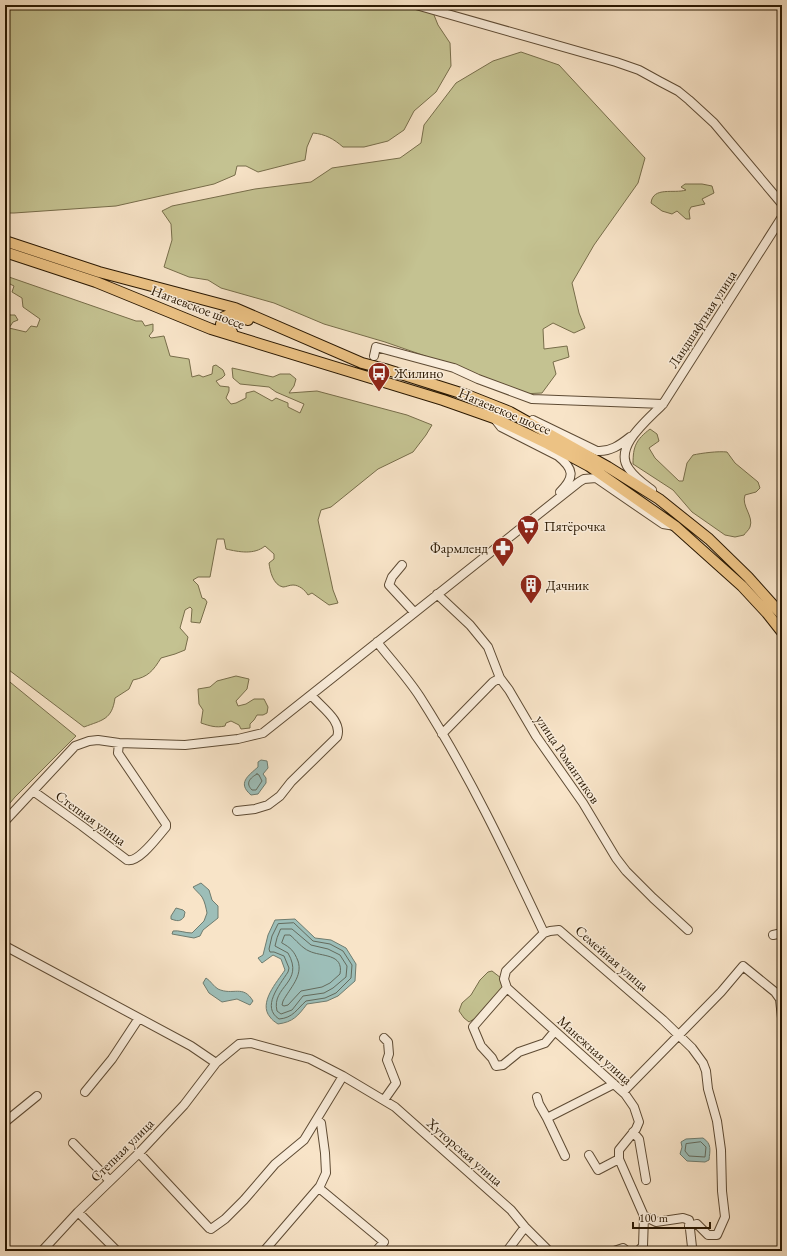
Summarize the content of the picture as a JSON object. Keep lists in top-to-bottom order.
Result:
{
  "streets": {
    "main road": ["Нагаевское шоссе"],
    "street": [
      "Ландшафтная улица",
      "улица Романтиков",
      "Степная улица",
      "Семейная улица",
      "Манежная улица",
      "Хуторская улица"
    ]
  },
  "crossings": [
    ["Степная улица", "Хуторская улица"]
  ],
  "places": {
    "bus stop": ["Жилино"],
    "supermarket": ["Пятёрочка"],
    "pharmacy": ["Фармленд"],
    "building": ["Дачник"]
  },
  "scale_bar": "100 m"
}
